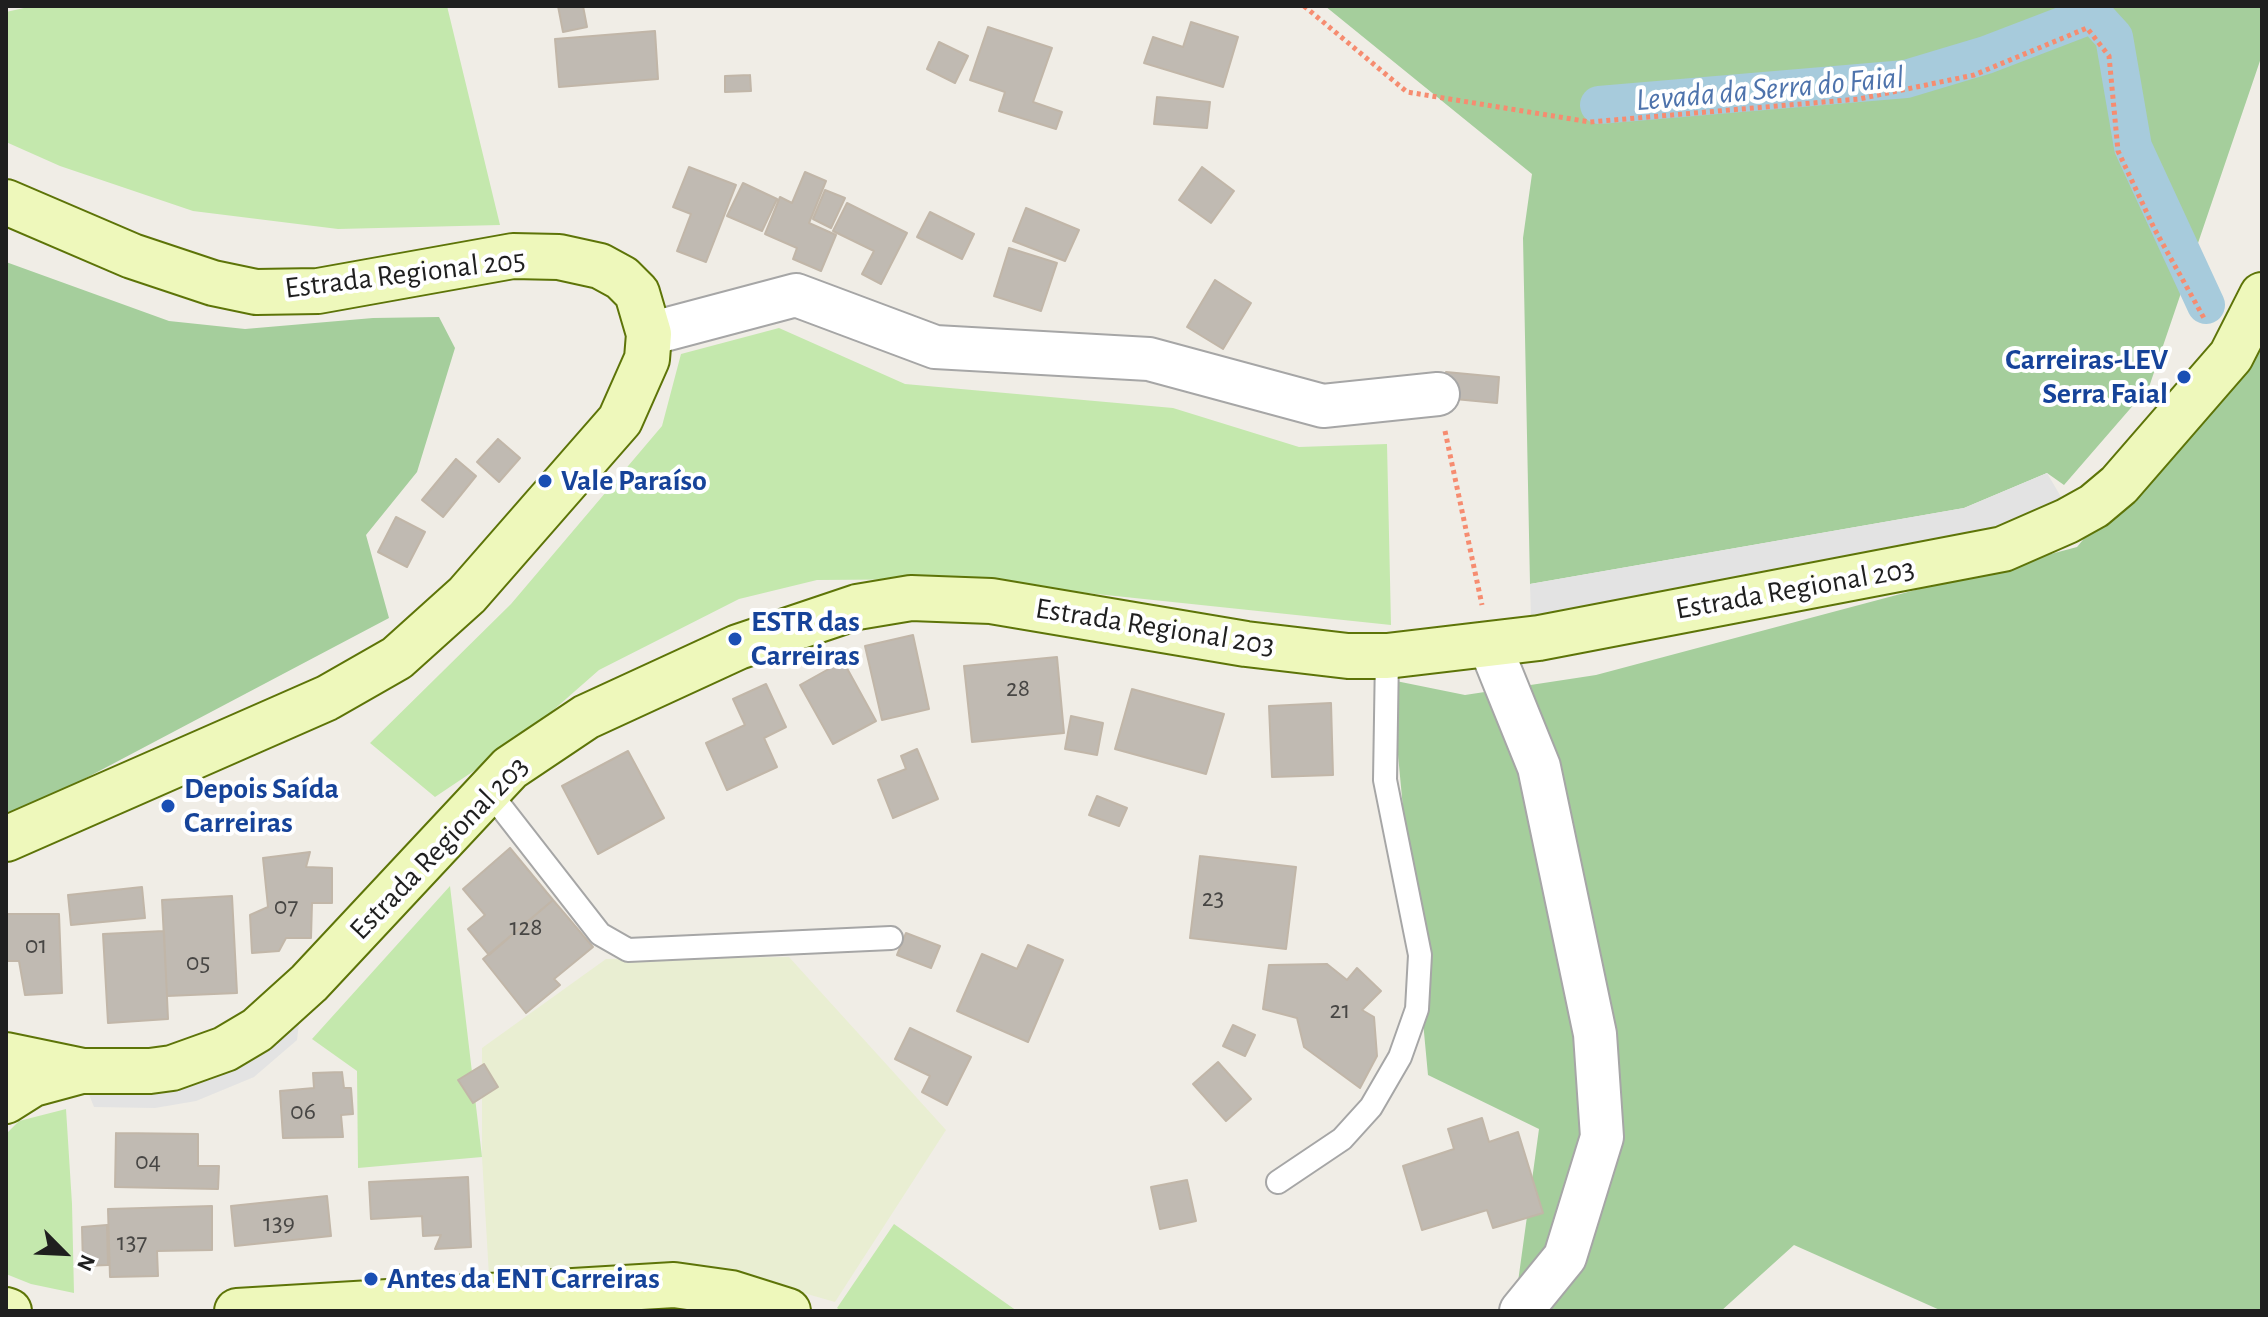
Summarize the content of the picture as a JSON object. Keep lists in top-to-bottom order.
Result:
{
  "streets": {
    "main road": ["Estrada Regional 205", "Estrada Regional 203"]
  },
  "water": ["Levada da Serra do Faial"],
  "places": [
    "Carreiras-LEV Serra Faial",
    "Vale Paraíso",
    "ESTR das Carreiras",
    "Depois Saída Carreiras",
    "Antes da ENT Carreiras"
  ],
  "house_numbers": [
    "28",
    "23",
    "07",
    "128",
    "01",
    "05",
    "21",
    "06",
    "04",
    "139",
    "137"
  ],
  "north": "bottom right"
}
